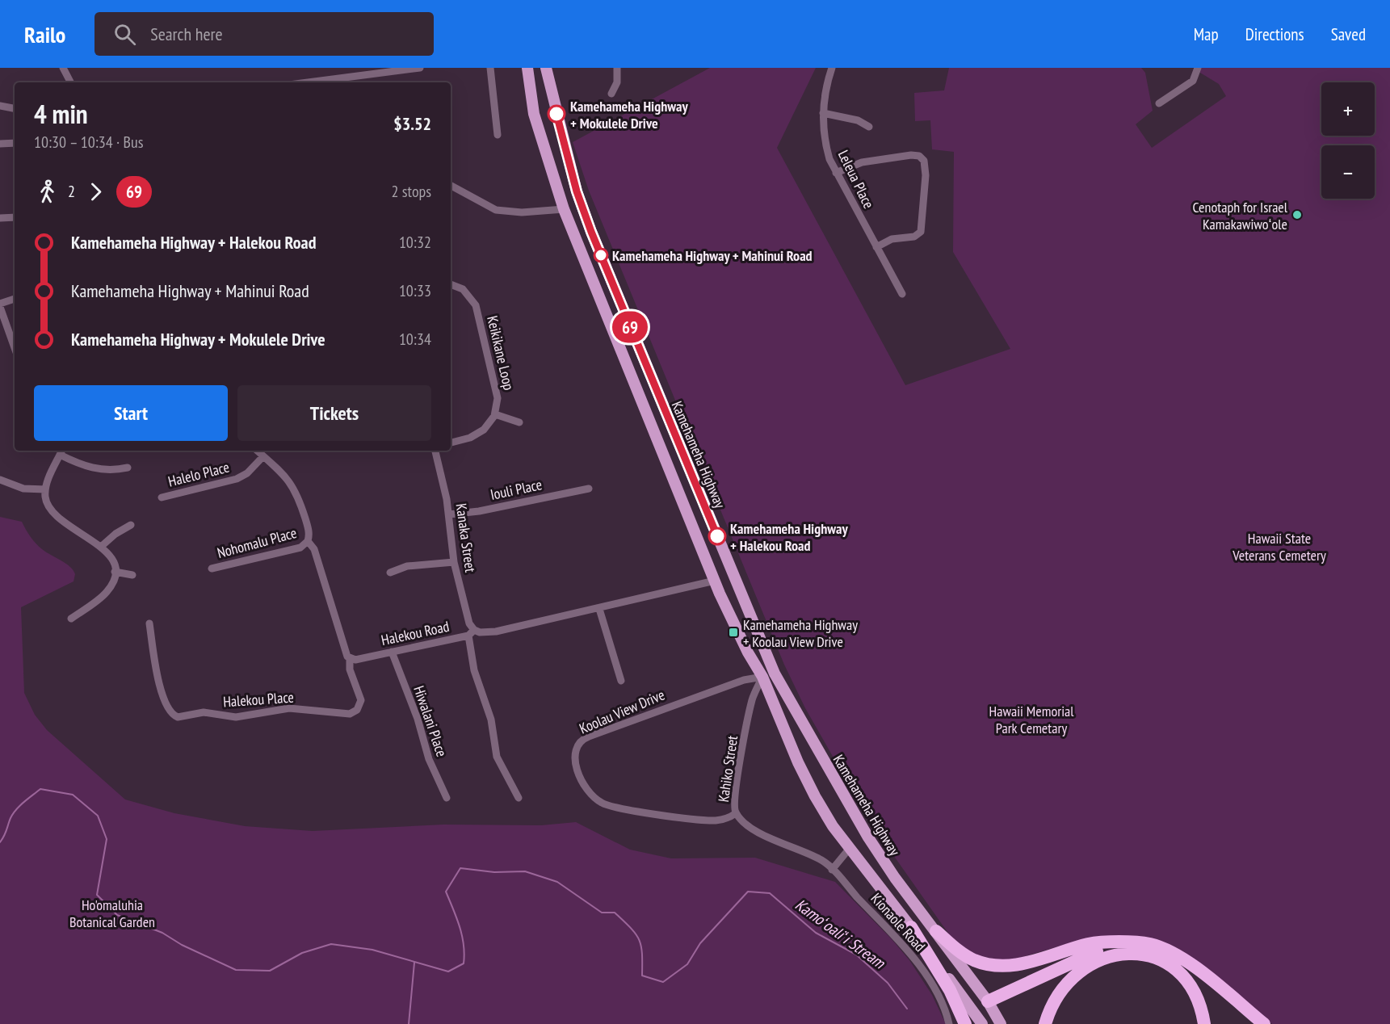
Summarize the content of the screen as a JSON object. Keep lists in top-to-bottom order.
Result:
{
  "streets": {
    "main road": ["Kamehameha Highway"],
    "street": [
      "Leleua Place",
      "Keikikane Loop",
      "Halelo Place",
      "Iouli Place",
      "Kanaka Street",
      "Nohomalu Place",
      "Halekou Road",
      "Halekou Place",
      "Koolau View Drive",
      "Hiwalani Place",
      "Kahiko Street",
      "Kionaole Road"
    ]
  },
  "crossings": [
    ["Iouli Place", "Kanaka Street"],
    ["Kanaka Street", "Halekou Road"],
    ["Halekou Road", "Halekou Place"],
    ["Halekou Road", "Hiwalani Place"],
    ["Koolau View Drive", "Kahiko Street"],
    ["Kahiko Street", "Kionaole Road"]
  ],
  "water": ["Kamoʻoaliʻi Stream"],
  "parks": ["Hawaii State Veterans Cemetery", "Hawaii Memorial Park Cemetary", "Ho'omaluhia Botanical Garden"],
  "places": {
    "other": [
      "Kamehameha Highway + Mokulele Drive",
      "Cenotaph for Israel Kamakawiwoʻole",
      "Kamehameha Highway + Mahinui Road",
      "Kamehameha Highway + Halekou Road"
    ],
    "transit": ["Kamehameha Highway + Koolau View Drive"]
  },
  "lines": ["bus line 69"],
  "page": {
    "header": "Railo",
    "search": "Search here",
    "nav": ["Map", "Directions", "Saved"],
    "on_map": "69",
    "map_buttons": ["+", "−"],
    "heading": ["4 min", "10:30 – 10:34 · Bus", "$3.52"],
    "legs": ["2", "69", "2 stops"],
    "list": [
      {
        "name": "Kamehameha Highway + Halekou Road",
        "value": "10:32"
      },
      {
        "name": "Kamehameha Highway + Mahinui Road",
        "value": "10:33"
      },
      {
        "name": "Kamehameha Highway + Mokulele Drive",
        "value": "10:34"
      }
    ],
    "buttons": ["Start", "Tickets"]
  }
}
